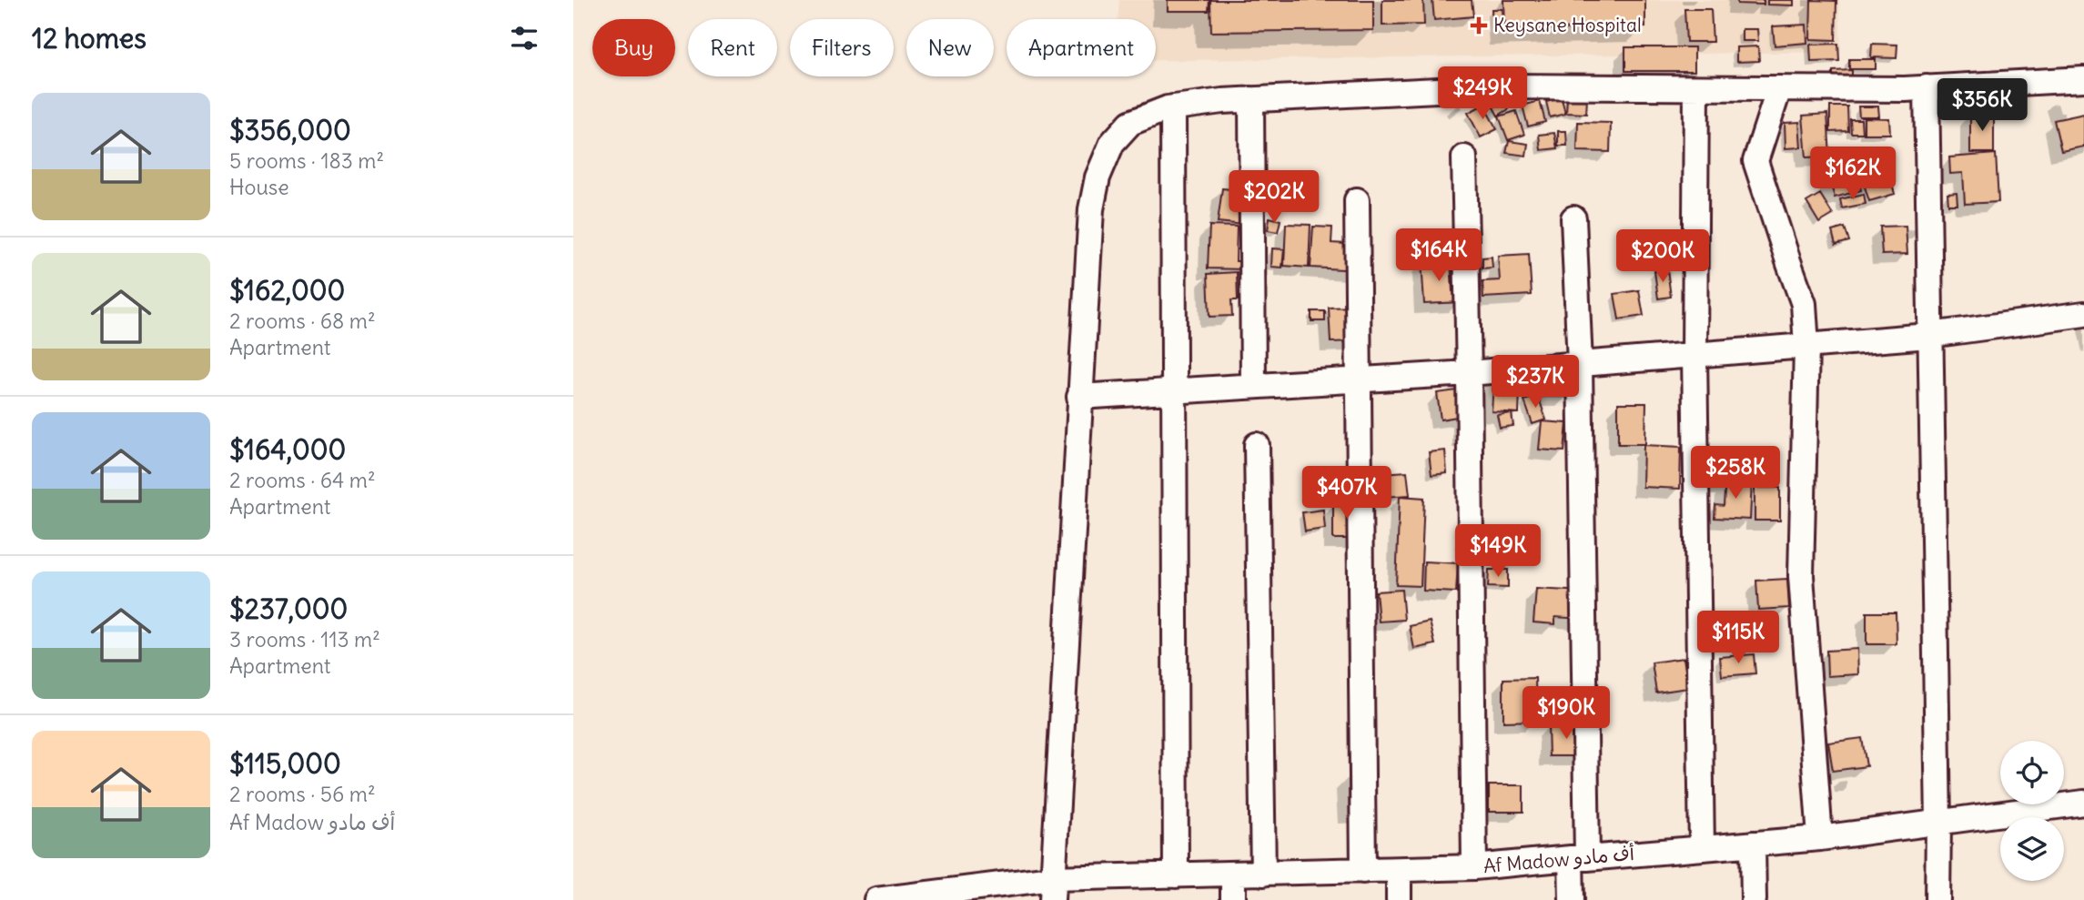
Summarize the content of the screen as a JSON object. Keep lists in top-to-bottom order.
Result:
{
  "streets": {
    "street": ["Af Madow أف مادو"]
  },
  "places": {
    "health": ["Keysane Hospital"]
  },
  "page": {
    "heading": "12 homes",
    "chip": [
      "Buy",
      "Rent",
      "Filters",
      "New",
      "Apartment"
    ],
    "price": [
      "$249K",
      "$356K",
      "$162K",
      "$202K",
      "$164K",
      "$200K",
      "$237K",
      "$258K",
      "$407K",
      "$149K",
      "$115K",
      "$190K"
    ],
    "list": [
      {
        "name": "$356,000",
        "note": "5 rooms · 183 m² · House"
      },
      {
        "name": "$162,000",
        "note": "2 rooms · 68 m² · Apartment"
      },
      {
        "name": "$164,000",
        "note": "2 rooms · 64 m² · Apartment"
      },
      {
        "name": "$237,000",
        "note": "3 rooms · 113 m² · Apartment"
      },
      {
        "name": "$115,000",
        "note": "2 rooms · 56 m² · Af Madow أف مادو"
      }
    ]
  }
}
